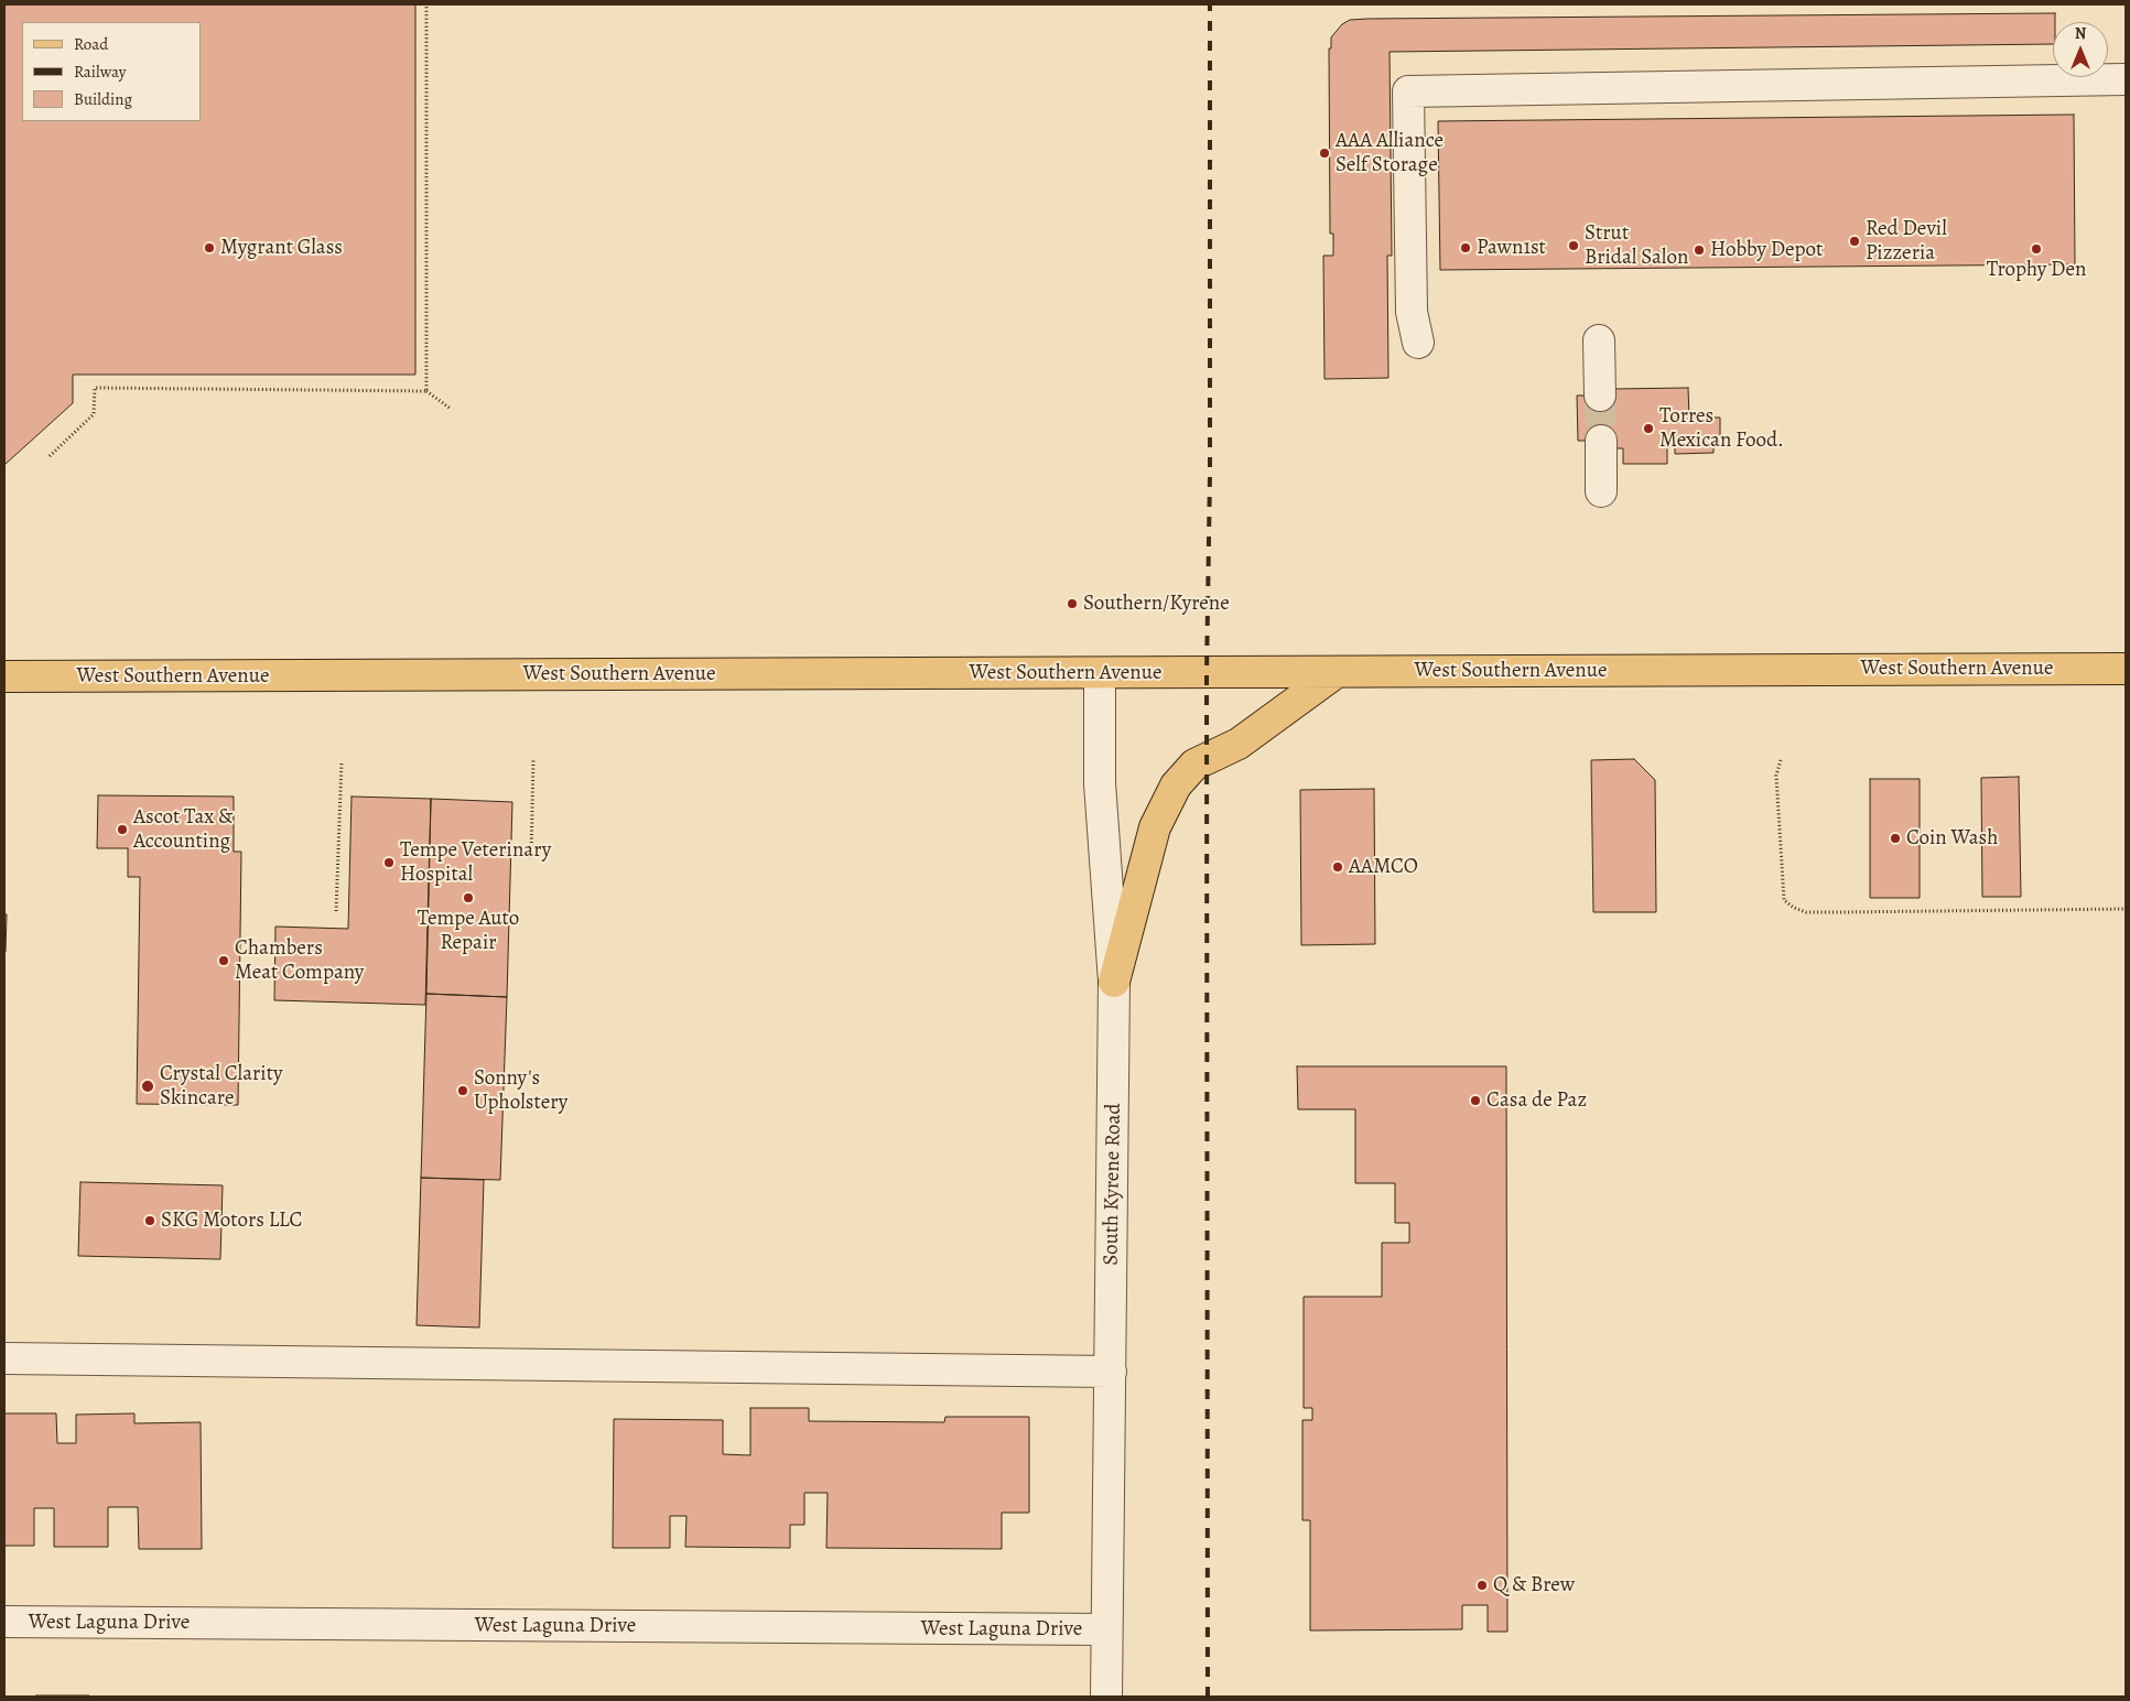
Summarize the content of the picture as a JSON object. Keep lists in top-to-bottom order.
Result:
{
  "streets": {
    "main road": ["West Southern Avenue"],
    "street": ["South Kyrene Road", "West Laguna Drive"]
  },
  "crossings": [
    ["West Southern Avenue", "South Kyrene Road"],
    ["South Kyrene Road", "West Laguna Drive"]
  ],
  "places": [
    "AAA Alliance Self Storage",
    "Red Devil Pizzeria",
    "Strut Bridal Salon",
    "Mygrant Glass",
    "Pawn1st",
    "Trophy Den",
    "Hobby Depot",
    "Torres Mexican Food.",
    "Southern/Kyrene",
    "Ascot Tax & Accounting",
    "Coin Wash",
    "Tempe Veterinary Hospital",
    "AAMCO",
    "Tempe Auto Repair",
    "Chambers Meat Company",
    "Crystal Clarity Skincare",
    "Sonny's Upholstery",
    "Casa de Paz",
    "SKG Motors LLC",
    "Q & Brew"
  ],
  "legend": ["Road", "Railway", "Building"],
  "north": "top"
}
